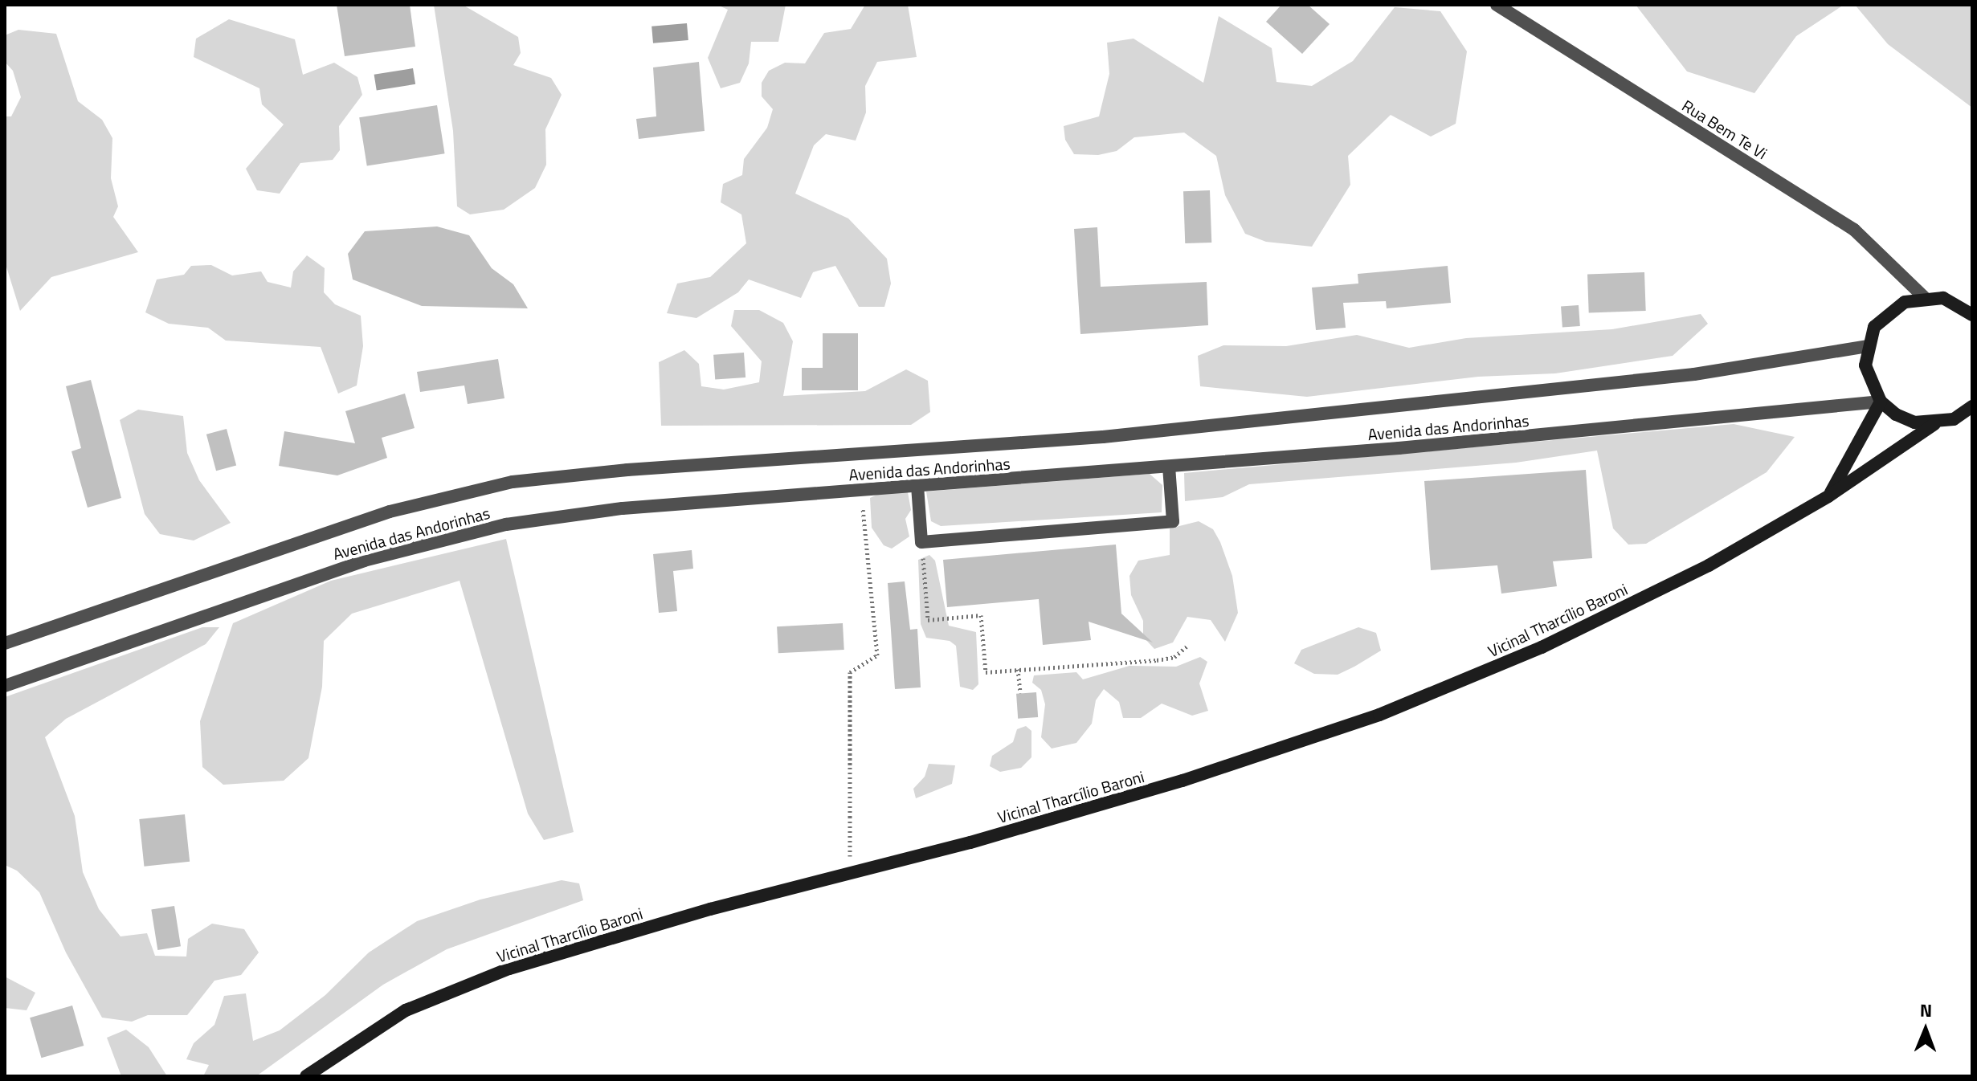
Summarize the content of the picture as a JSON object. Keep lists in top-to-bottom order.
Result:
{
  "streets": {
    "main road": ["Vicinal Tharcílio Baroni"],
    "street": ["Rua Bem Te Vi", "Avenida das Andorinhas"]
  },
  "north": "top"
}
